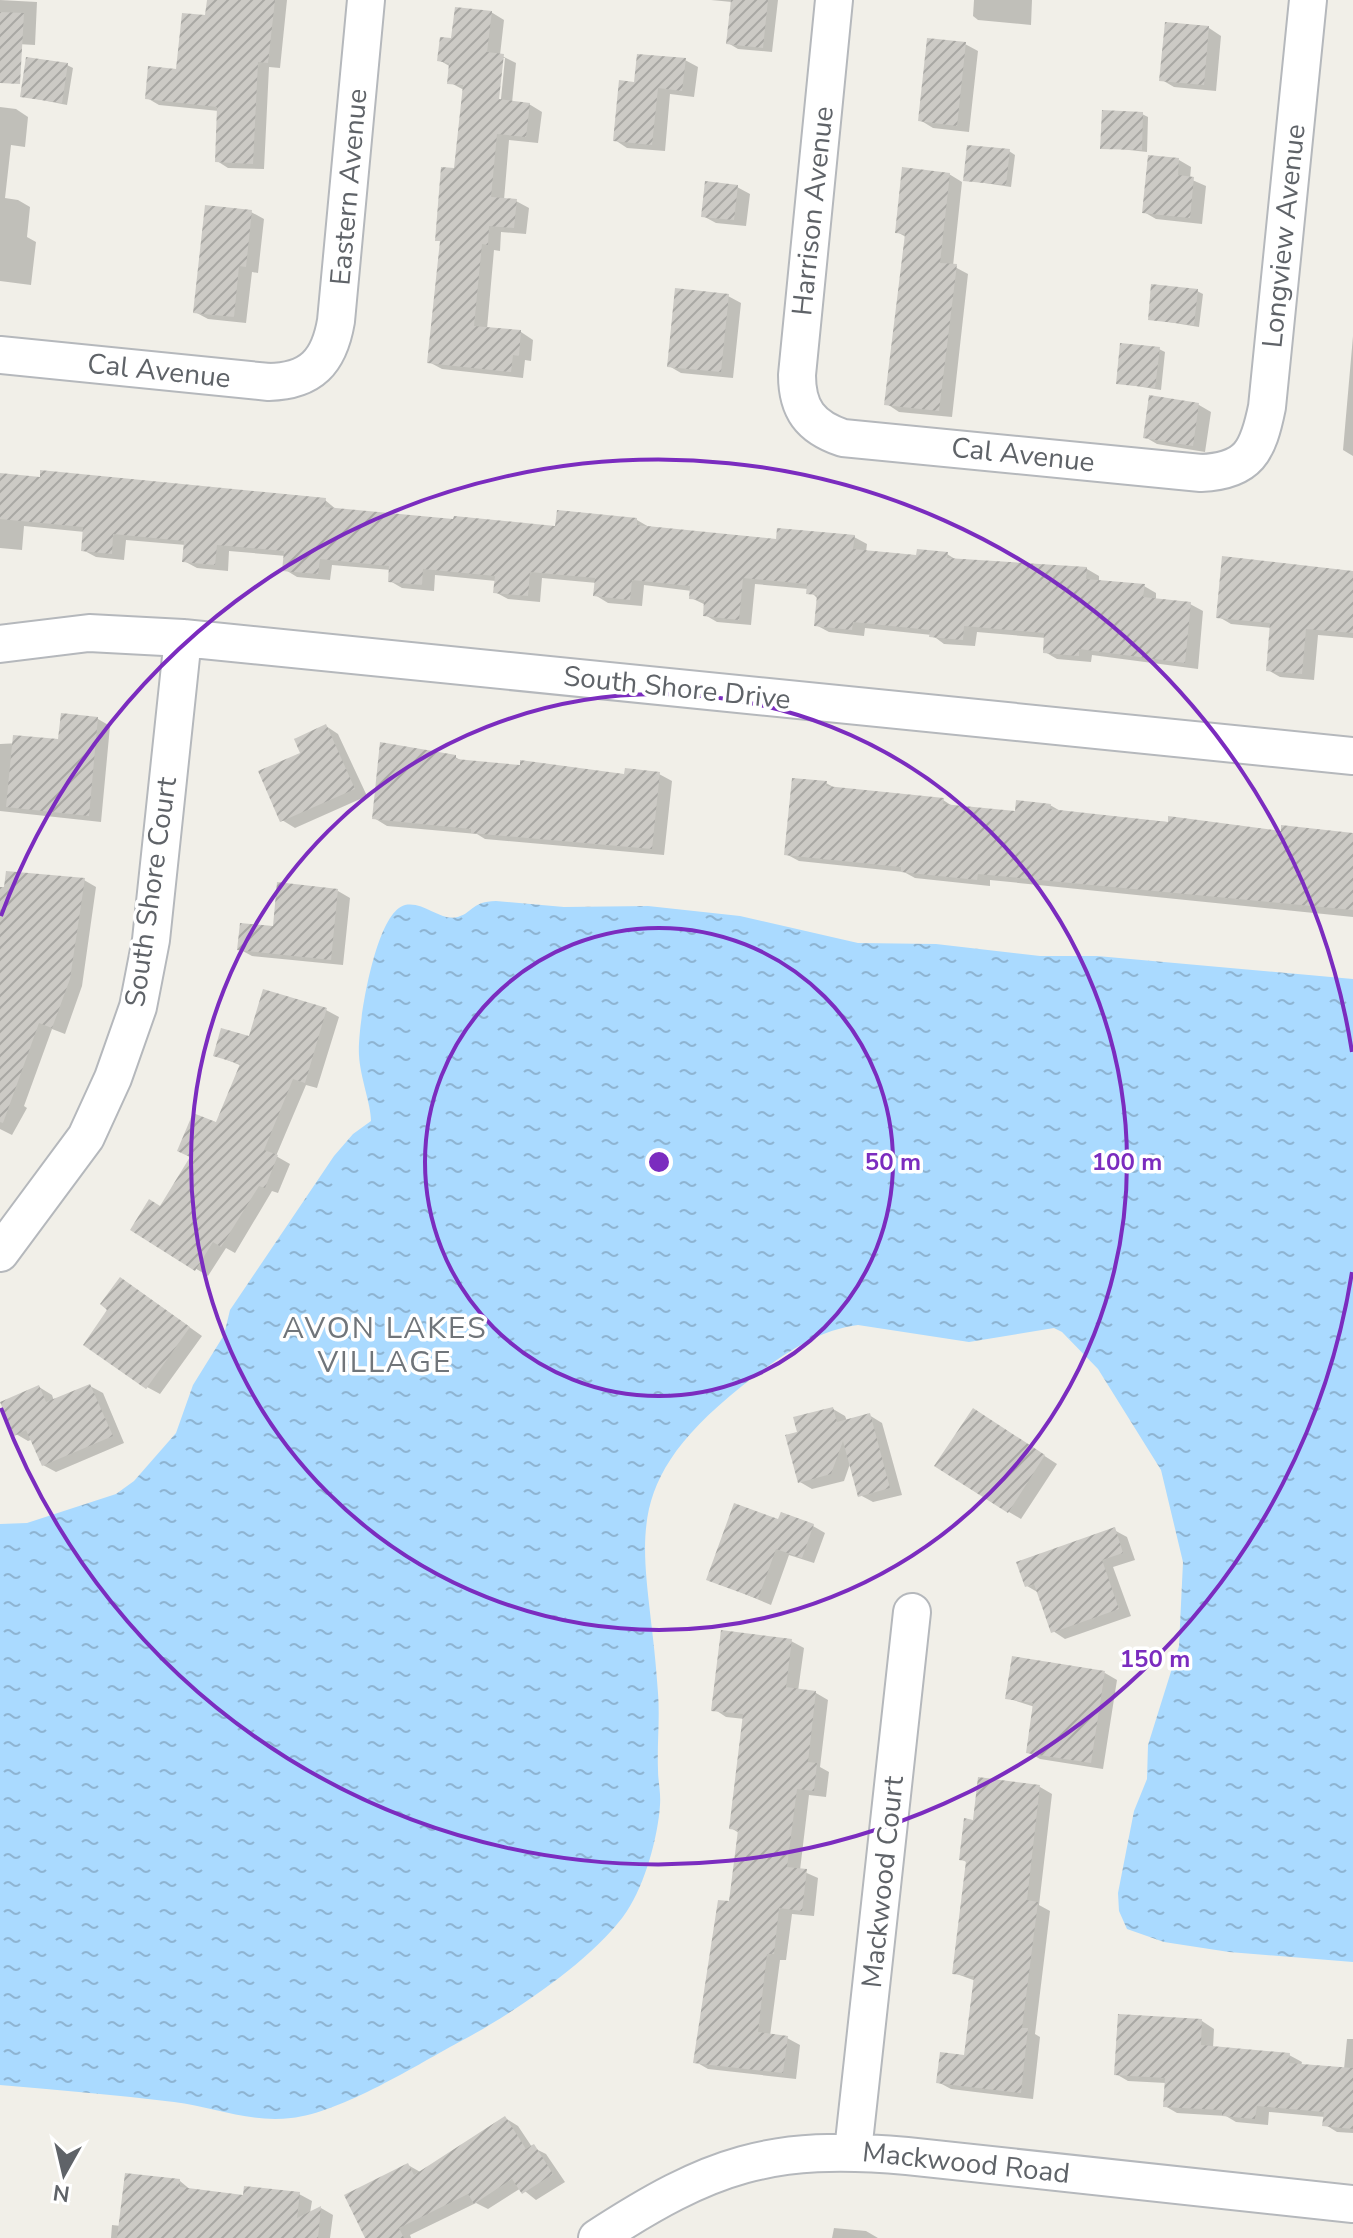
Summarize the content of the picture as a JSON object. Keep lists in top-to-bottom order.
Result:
{
  "streets": {
    "street": [
      "Eastern Avenue",
      "Harrison Avenue",
      "Longview Avenue",
      "Cal Avenue",
      "South Shore Drive",
      "South Shore Court",
      "Mackwood Court",
      "Mackwood Road"
    ]
  },
  "crossings": [
    ["Eastern Avenue", "Cal Avenue"],
    ["Harrison Avenue", "Cal Avenue"],
    ["Longview Avenue", "Cal Avenue"],
    ["South Shore Drive", "South Shore Court"],
    ["Mackwood Court", "Mackwood Road"]
  ],
  "districts": ["AVON LAKES VILLAGE"],
  "north": "bottom",
  "rings": ["50 m", "100 m", "150 m"]
}
